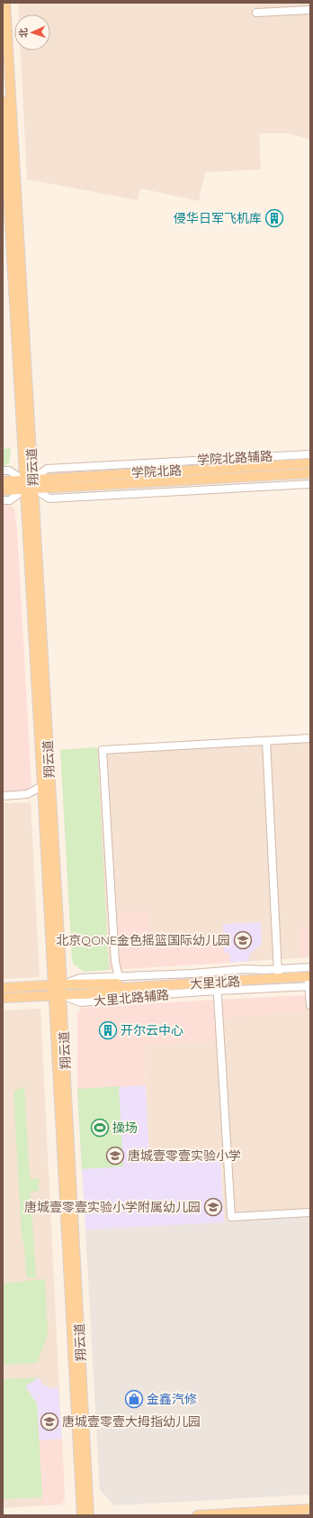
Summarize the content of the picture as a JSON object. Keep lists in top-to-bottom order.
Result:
{
  "streets": {
    "main road": ["翔云道", "学院北路", "大里北路"],
    "street": ["学院北路辅路", "大里北路辅路"]
  },
  "crossings": [
    ["学院北路辅路", "学院北路"],
    ["翔云道", "学院北路"],
    ["翔云道", "大里北路"],
    ["翔云道", "大里北路辅路"],
    ["大里北路", "大里北路辅路"]
  ],
  "places": {
    "building": ["侵华日军飞机库", "开尔云中心"],
    "school or university": [
      "北京QONE金色摇篮国际幼儿园",
      "唐城壹零壹实验小学",
      "唐城壹零壹实验小学附属幼儿园",
      "唐城壹零壹大拇指幼儿园"
    ],
    "sports": ["操场"],
    "shop": ["金鑫汽修"]
  },
  "north": "left"
}
